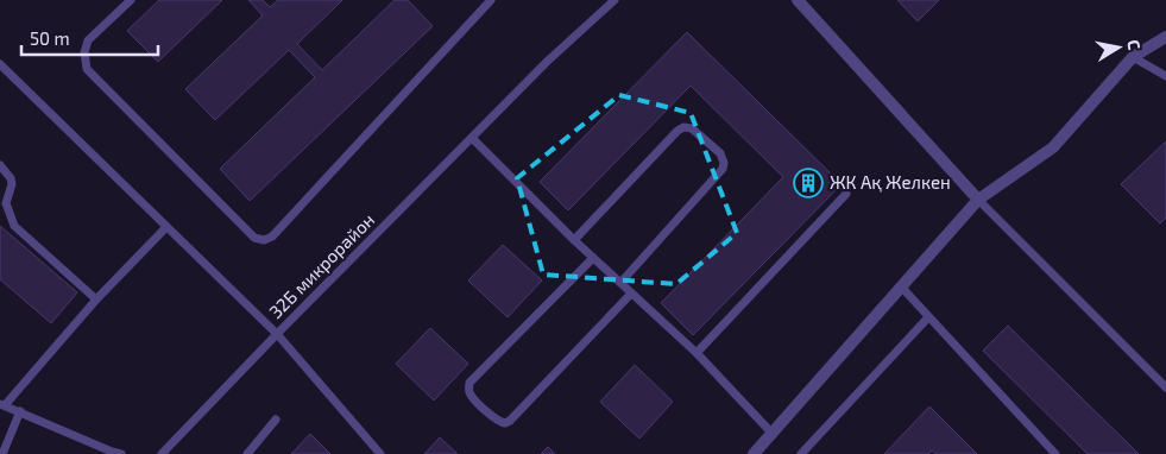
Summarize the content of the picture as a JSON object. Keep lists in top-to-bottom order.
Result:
{
  "streets": {
    "lane": ["32Б микрорайон"]
  },
  "places": {
    "building": ["ЖК Ақ Желкен"]
  },
  "scale_bar": "50 m",
  "north": "right"
}
